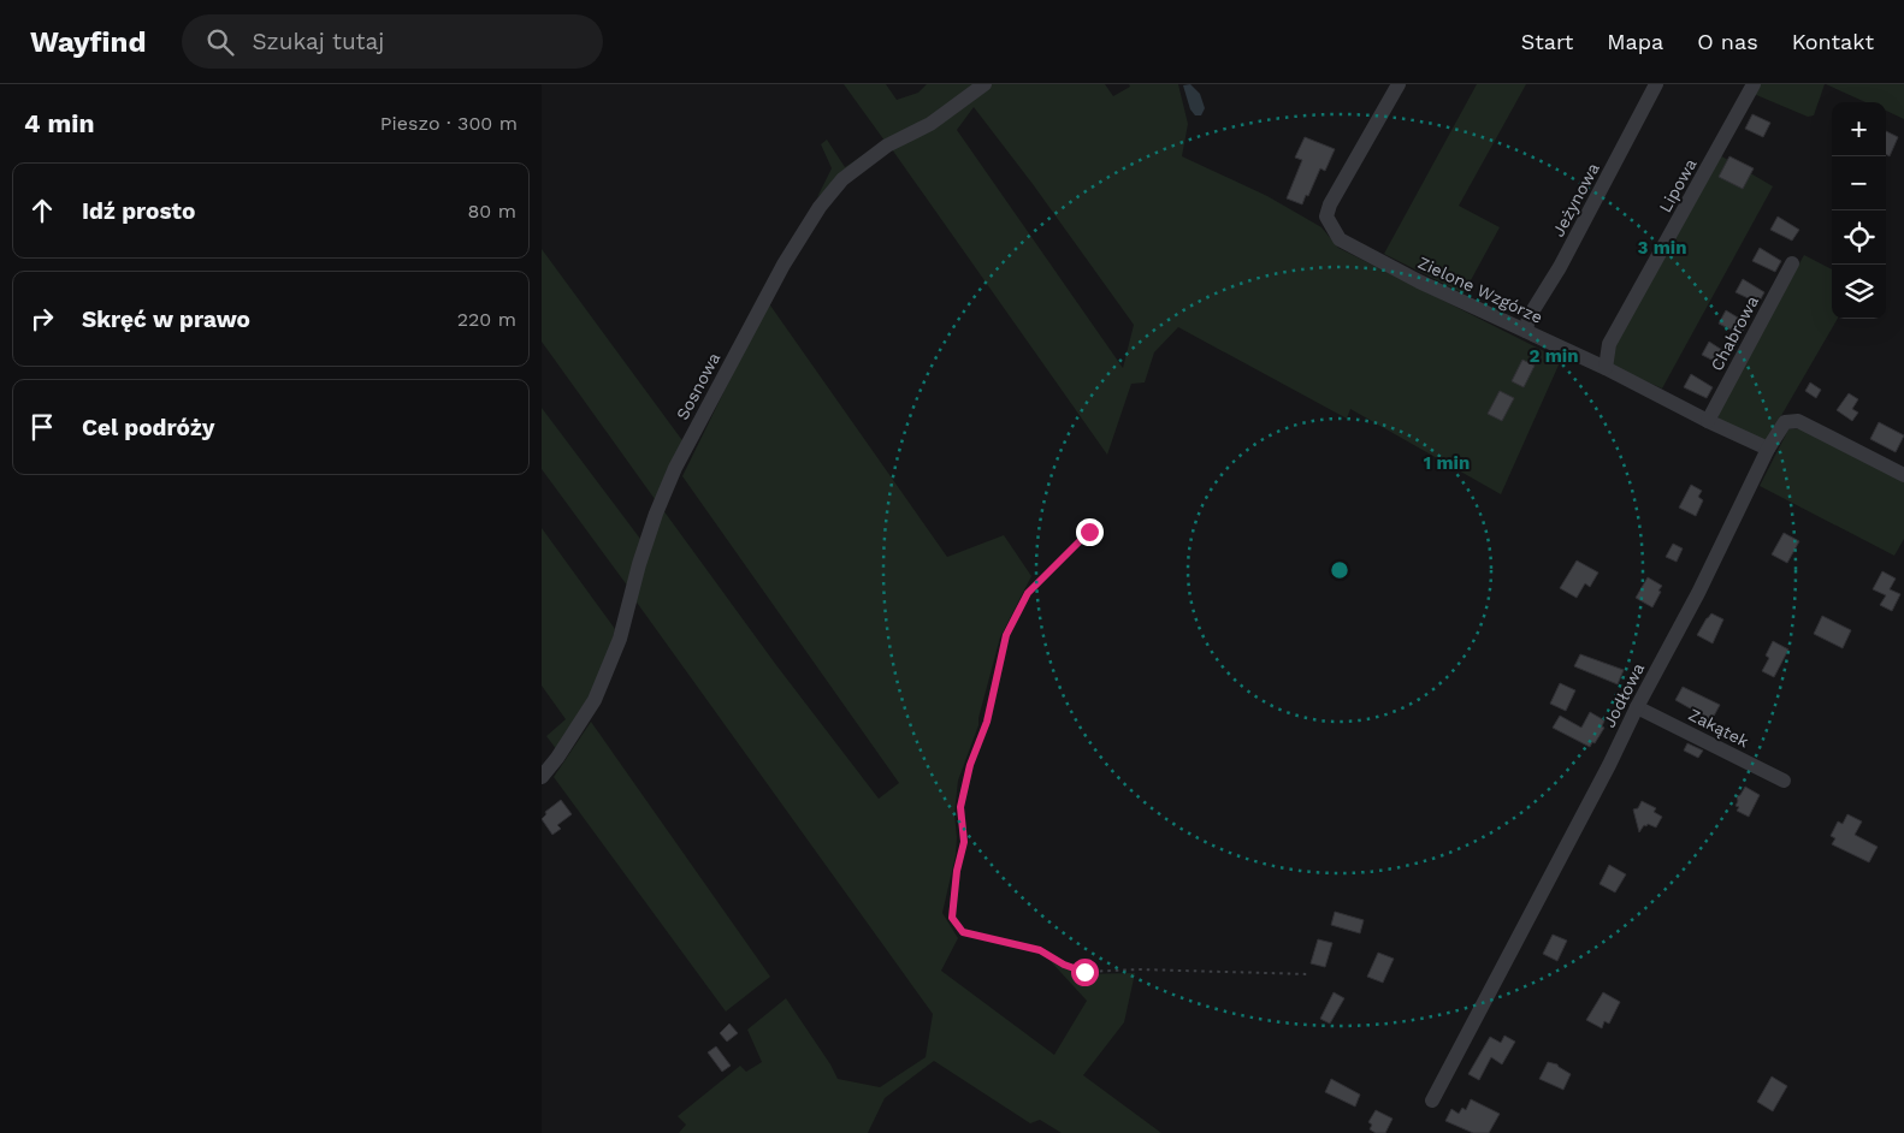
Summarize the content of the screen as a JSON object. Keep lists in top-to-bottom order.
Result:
{
  "streets": {
    "street": [
      "Lipowa",
      "Jeżynowa",
      "Zielone Wzgórze",
      "Chabrowa",
      "Sosnowa",
      "Jodłowa",
      "Zakątek"
    ]
  },
  "crossings": [
    ["Lipowa", "Zielone Wzgórze"],
    ["Jeżynowa", "Zielone Wzgórze"],
    ["Zielone Wzgórze", "Chabrowa"],
    ["Zielone Wzgórze", "Jodłowa"],
    ["Jodłowa", "Zakątek"]
  ],
  "page": {
    "header": "Wayfind",
    "search": "Szukaj tutaj",
    "nav": [
      "Start",
      "Mapa",
      "O nas",
      "Kontakt"
    ],
    "heading": ["4 min", "Pieszo · 300 m"],
    "map_buttons": ["+", "−"],
    "list": [
      ["Idź prosto", "80 m"],
      ["Skręć w prawo", "220 m"],
      "Cel podróży"
    ]
  },
  "rings": ["3 min", "2 min", "1 min"]
}
